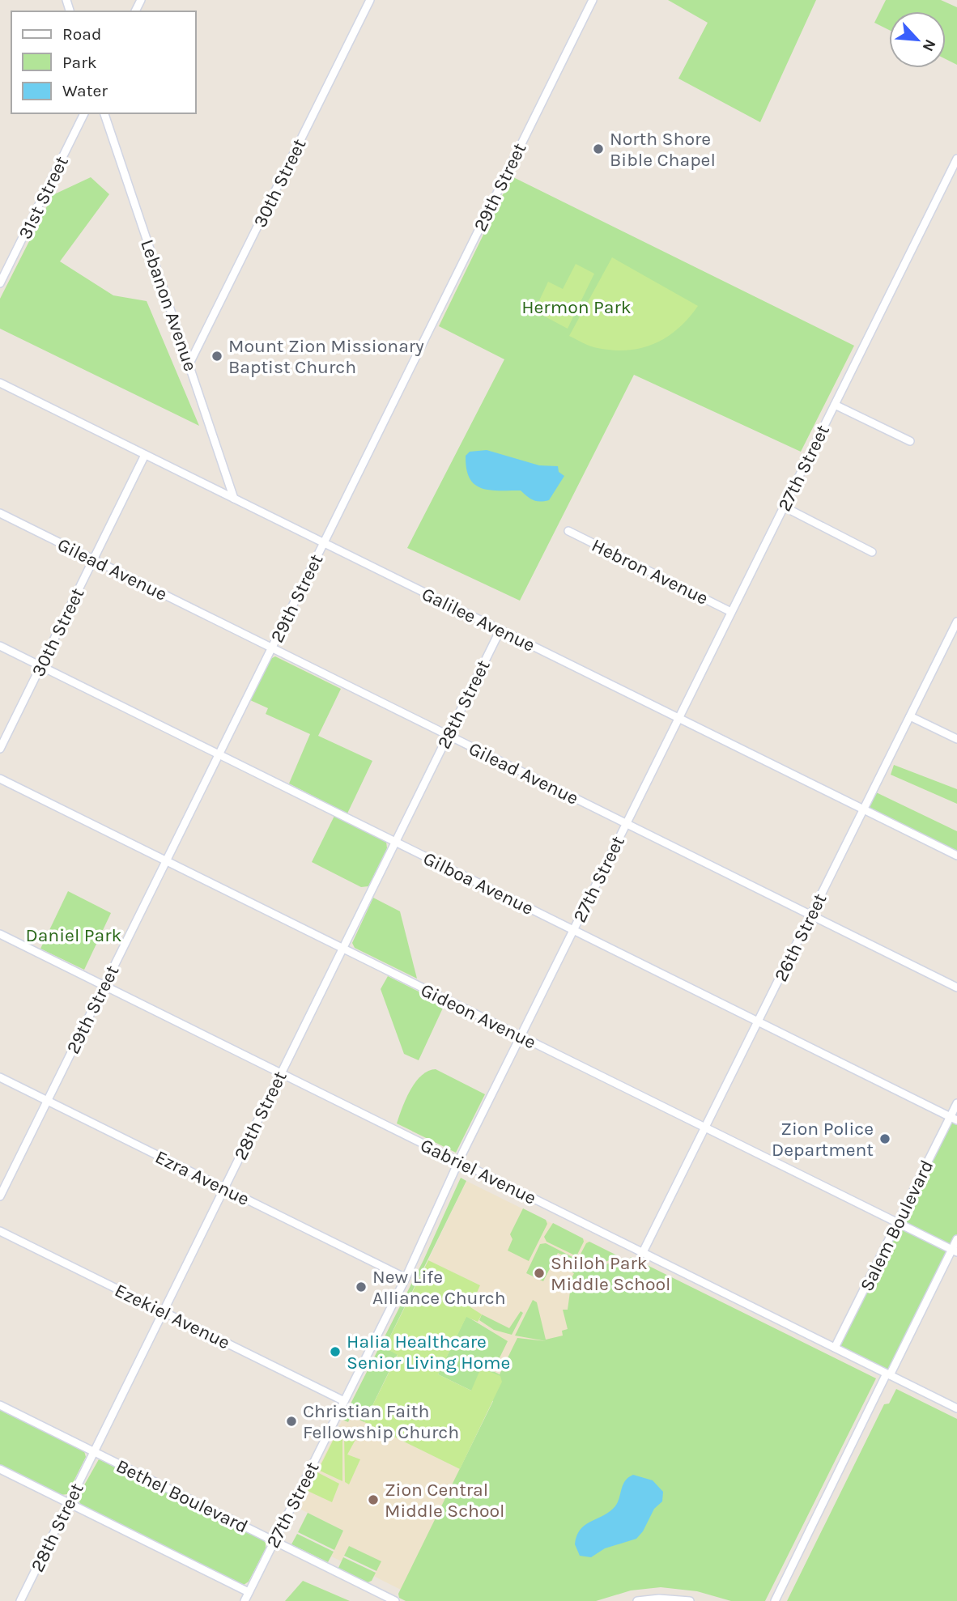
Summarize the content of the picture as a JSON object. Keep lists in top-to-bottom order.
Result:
{
  "streets": {
    "street": [
      "30th Street",
      "29th Street",
      "31st Street",
      "Lebanon Avenue",
      "27th Street",
      "Gilead Avenue",
      "Hebron Avenue",
      "Galilee Avenue",
      "28th Street",
      "Gilboa Avenue",
      "26th Street",
      "Gideon Avenue",
      "Gabriel Avenue",
      "Ezra Avenue",
      "Salem Boulevard",
      "Ezekiel Avenue",
      "Bethel Boulevard"
    ]
  },
  "crossings": [
    ["30th Street", "Lebanon Avenue"],
    ["30th Street", "Gilead Avenue"],
    ["30th Street", "Galilee Avenue"],
    ["30th Street", "Gilboa Avenue"],
    ["29th Street", "Gilead Avenue"],
    ["29th Street", "Galilee Avenue"],
    ["29th Street", "Gilboa Avenue"],
    ["29th Street", "Gideon Avenue"],
    ["29th Street", "Gabriel Avenue"],
    ["29th Street", "Ezra Avenue"],
    ["Lebanon Avenue", "Galilee Avenue"],
    ["27th Street", "Gilead Avenue"],
    ["27th Street", "Hebron Avenue"],
    ["27th Street", "Galilee Avenue"],
    ["27th Street", "Gilboa Avenue"],
    ["27th Street", "Gideon Avenue"],
    ["27th Street", "Gabriel Avenue"],
    ["27th Street", "Ezra Avenue"],
    ["27th Street", "Ezekiel Avenue"],
    ["27th Street", "Bethel Boulevard"],
    ["Gilead Avenue", "28th Street"],
    ["Gilead Avenue", "26th Street"],
    ["Galilee Avenue", "28th Street"],
    ["Galilee Avenue", "26th Street"],
    ["28th Street", "Gilboa Avenue"],
    ["28th Street", "Gideon Avenue"],
    ["28th Street", "Gabriel Avenue"],
    ["28th Street", "Ezra Avenue"],
    ["28th Street", "Ezekiel Avenue"],
    ["28th Street", "Bethel Boulevard"],
    ["Gilboa Avenue", "26th Street"],
    ["Gilboa Avenue", "Salem Boulevard"],
    ["26th Street", "Gideon Avenue"],
    ["26th Street", "Gabriel Avenue"],
    ["Gideon Avenue", "Salem Boulevard"],
    ["Gabriel Avenue", "Salem Boulevard"]
  ],
  "parks": ["Hermon Park", "Daniel Park"],
  "places": [
    "North Shore Bible Chapel",
    "Mount Zion Missionary Baptist Church",
    "Zion Police Department",
    "Shiloh Park Middle School",
    "New Life Alliance Church",
    "Halia Healthcare Senior Living Home",
    "Christian Faith Fellowship Church",
    "Zion Central Middle School"
  ],
  "legend": ["Road", "Park", "Water"],
  "north": "bottom right"
}
